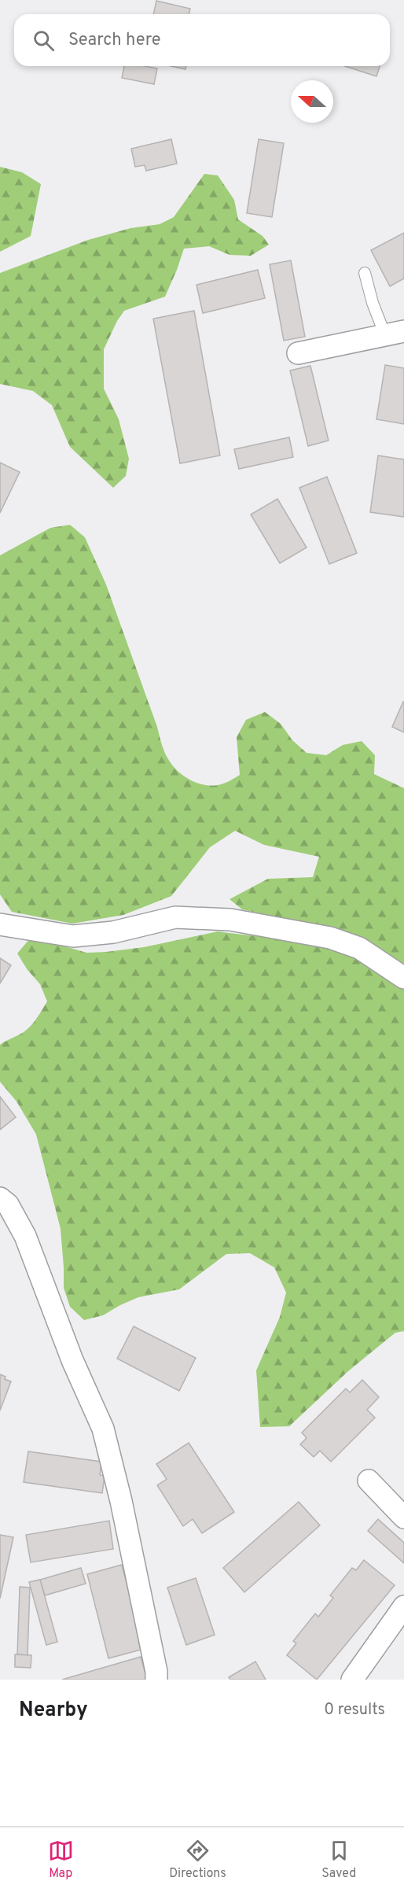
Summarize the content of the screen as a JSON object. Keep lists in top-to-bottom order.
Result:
{
  "north": "left",
  "page": {
    "search": "Search here",
    "heading": ["Nearby", "0 results"],
    "nav": ["Map", "Directions", "Saved"]
  }
}
